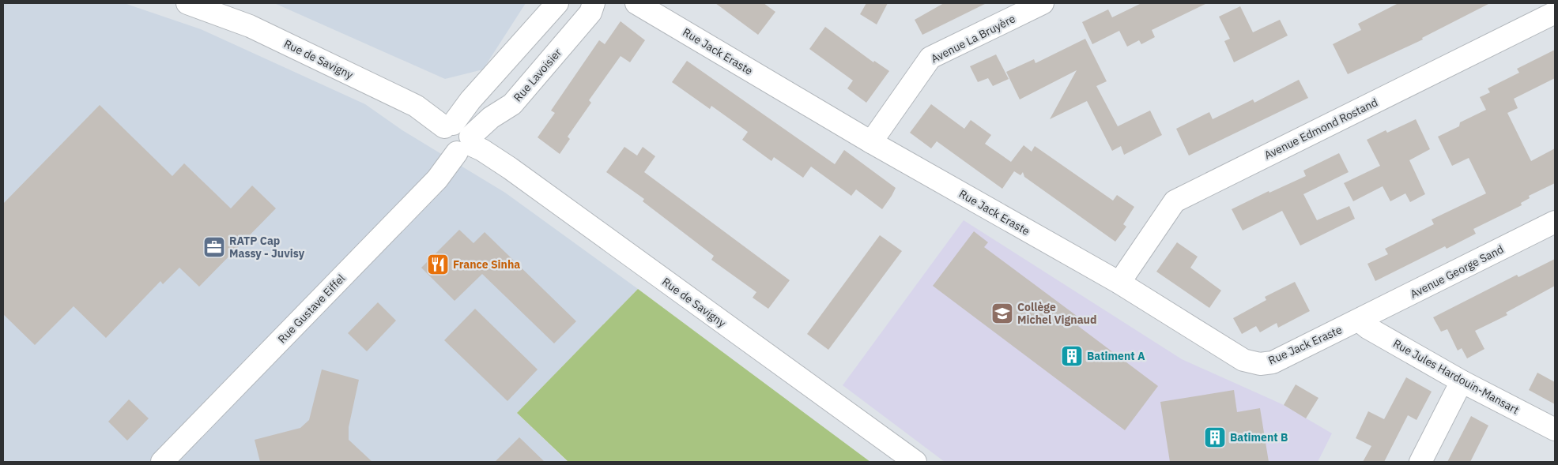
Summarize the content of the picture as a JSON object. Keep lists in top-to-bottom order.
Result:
{
  "streets": {
    "street": [
      "Avenue La Bruyère",
      "Rue Jack Eraste",
      "Rue de Savigny",
      "Rue Lavoisier",
      "Avenue Edmond Rostand",
      "Avenue George Sand",
      "Rue Gustave Eiffel",
      "Rue Jules Hardouin-Mansart"
    ]
  },
  "crossings": [
    ["Avenue La Bruyère", "Rue Jack Eraste"],
    ["Rue Jack Eraste", "Avenue Edmond Rostand"],
    ["Rue Jack Eraste", "Avenue George Sand"],
    ["Rue Jack Eraste", "Rue Jules Hardouin-Mansart"],
    ["Rue de Savigny", "Rue Lavoisier"],
    ["Rue de Savigny", "Rue Gustave Eiffel"],
    ["Rue Lavoisier", "Rue Gustave Eiffel"],
    ["Avenue George Sand", "Rue Jules Hardouin-Mansart"]
  ],
  "places": {
    "office": ["RATP Cap Massy - Juvisy"],
    "restaurant": ["France Sinha"],
    "school or university": ["Collège Michel Vignaud"],
    "building": ["Batiment A", "Batiment B"]
  }
}
